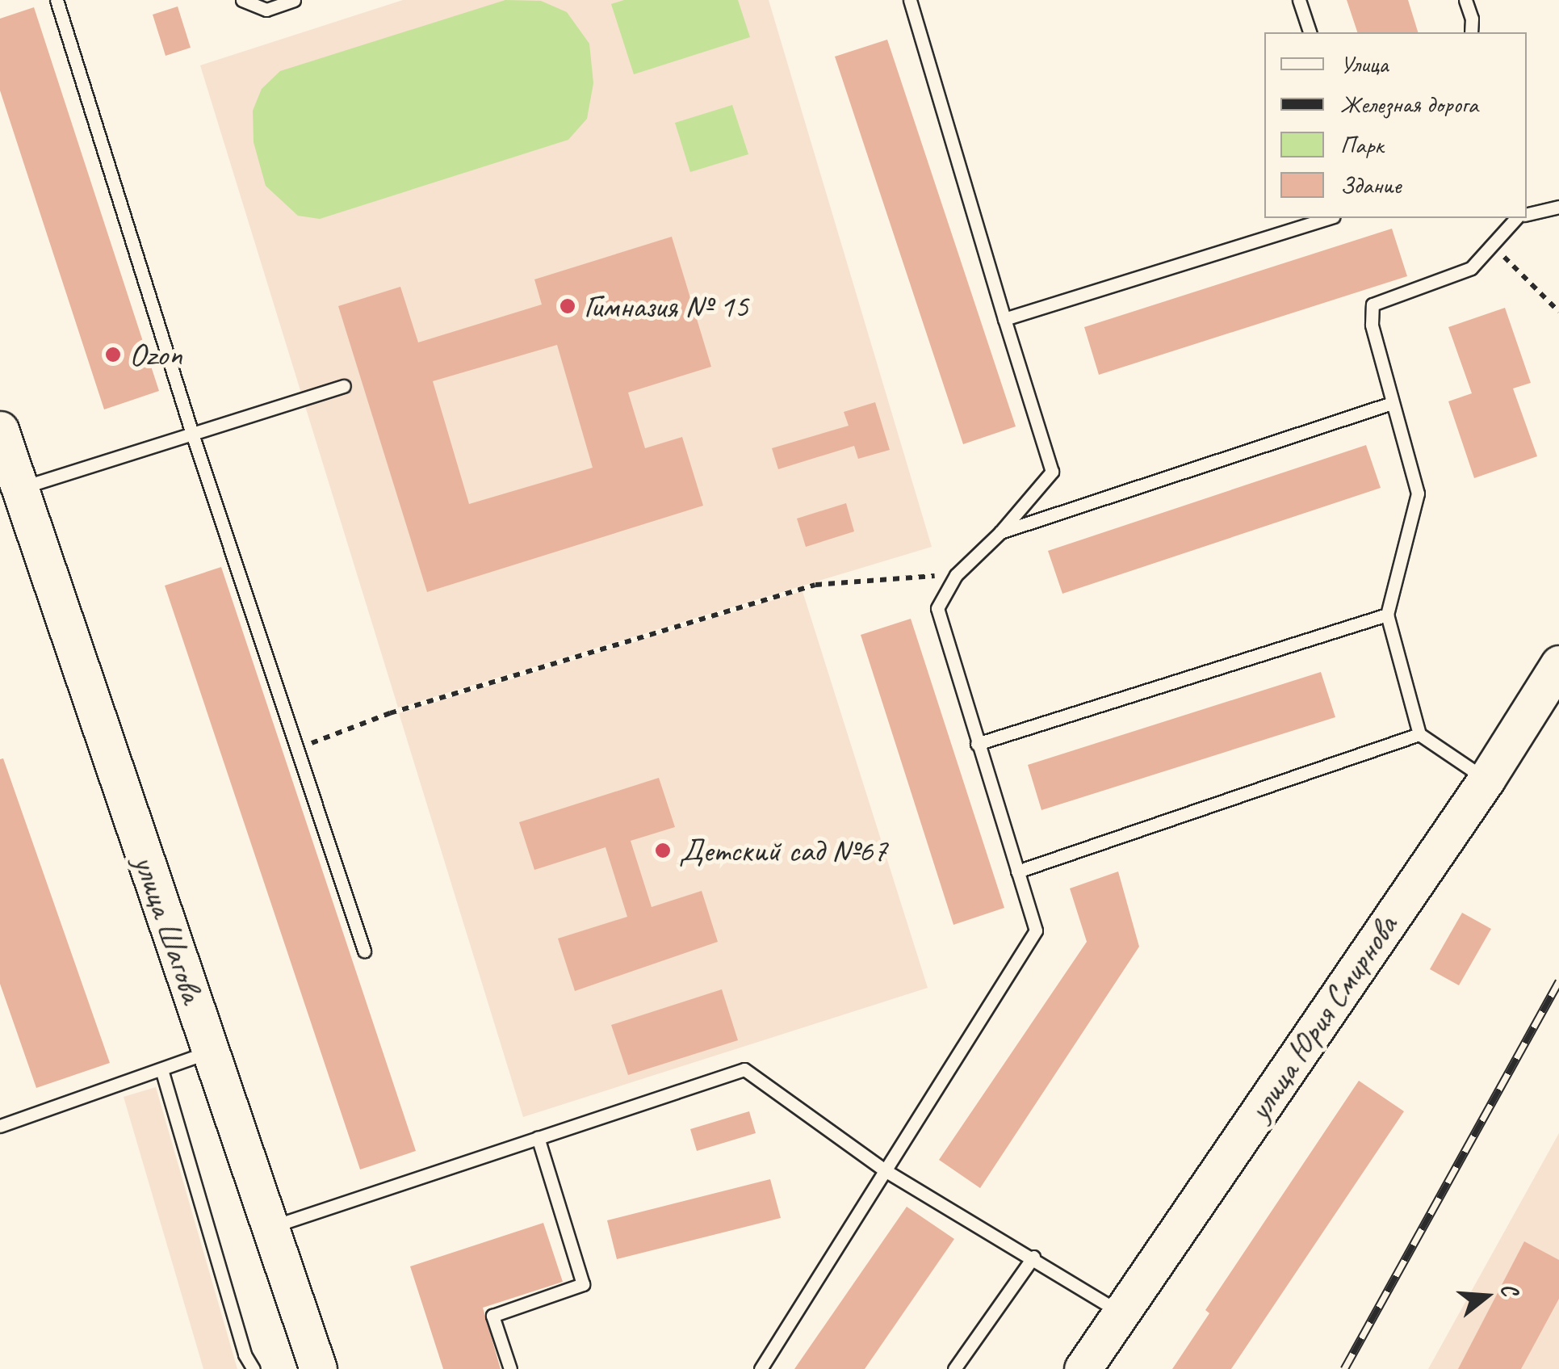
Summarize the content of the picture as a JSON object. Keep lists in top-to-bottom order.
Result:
{
  "streets": {
    "main road": ["улица Шагова", "улица Юрия Смирнова"]
  },
  "places": ["Гимназия № 15", "Ozon", "Детский сад №67"],
  "legend": [
    "Улица",
    "Железная дорога",
    "Парк",
    "Здание"
  ],
  "north": "right"
}
